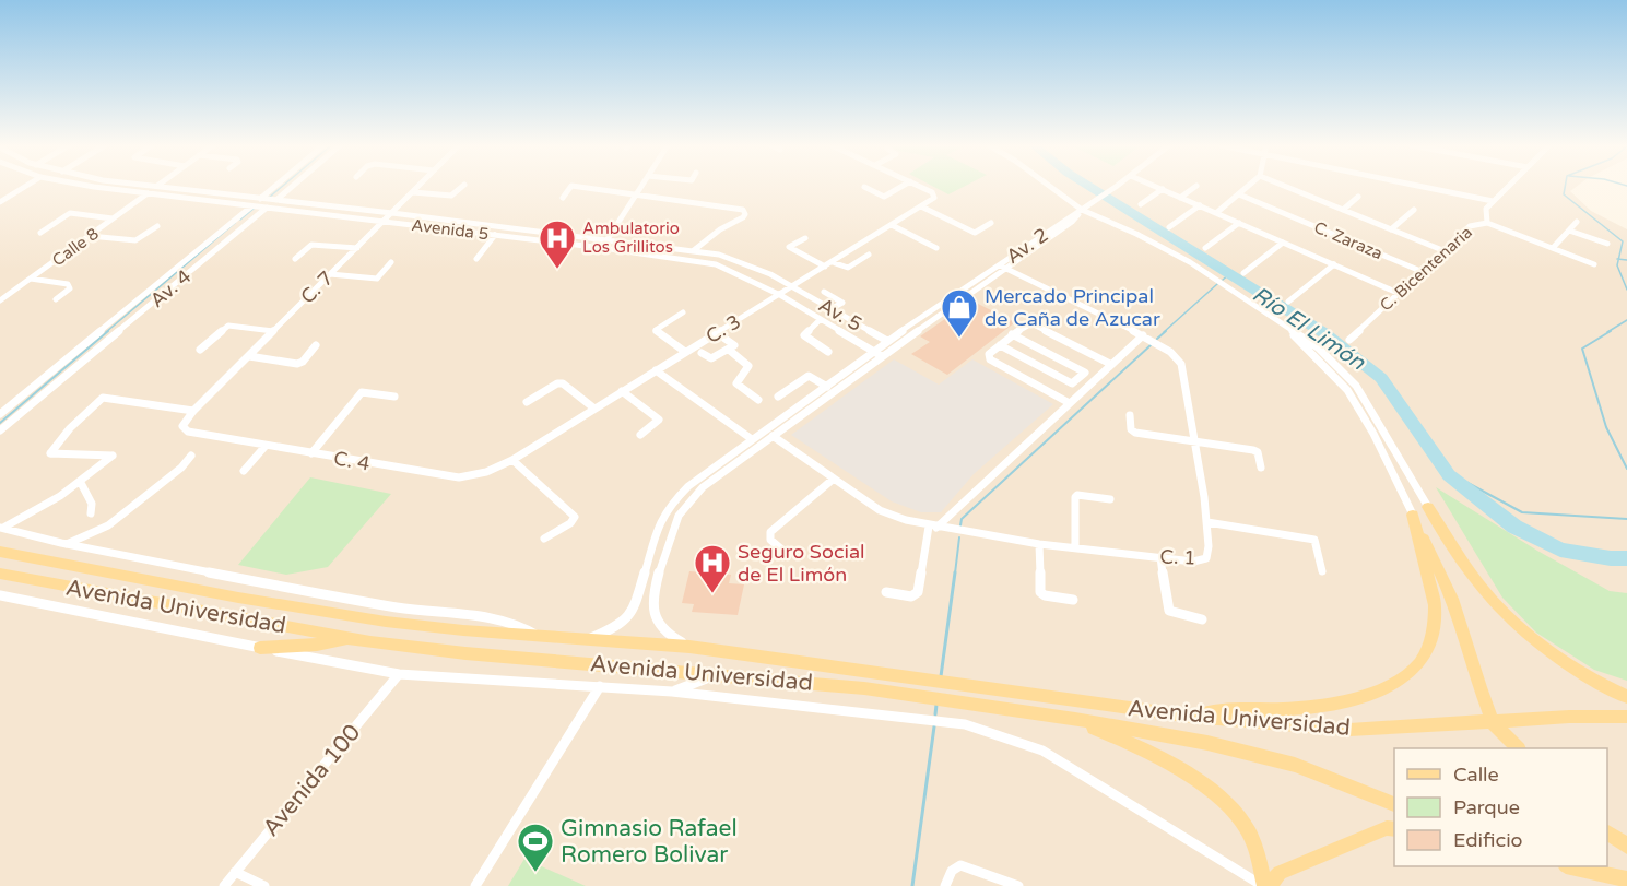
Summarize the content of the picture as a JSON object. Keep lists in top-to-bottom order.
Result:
{
  "streets": {
    "main road": ["Avenida Universidad"],
    "street": [
      "Avenida 5",
      "C. Zaraza",
      "Av. 2",
      "Calle 8",
      "C. Bicentenaria",
      "C. 7",
      "Av. 4",
      "Av. 5",
      "C. 3",
      "C. 4",
      "C. 1",
      "Avenida 100"
    ]
  },
  "crossings": [
    ["Avenida 5", "Av. 2"],
    ["Avenida 5", "Calle 8"],
    ["Avenida 5", "C. 7"],
    ["Avenida 5", "Av. 4"],
    ["Avenida 5", "Av. 5"],
    ["Avenida 5", "C. 3"],
    ["C. Zaraza", "C. Bicentenaria"],
    ["Av. 2", "Av. 5"],
    ["Av. 2", "C. 1"],
    ["Av. 2", "Avenida Universidad"],
    ["C. 7", "C. 4"],
    ["Av. 5", "C. 3"],
    ["C. 3", "C. 4"],
    ["Avenida Universidad", "Avenida 100"]
  ],
  "water": ["Río El Limón"],
  "places": {
    "hospital": ["Ambulatorio Los Grillitos", "Seguro Social de El Limón"],
    "shop": ["Mercado Principal de Caña de Azucar"],
    "sports": ["Gimnasio Rafael Romero Bolivar"]
  },
  "legend": ["Calle", "Parque", "Edificio"]
}
